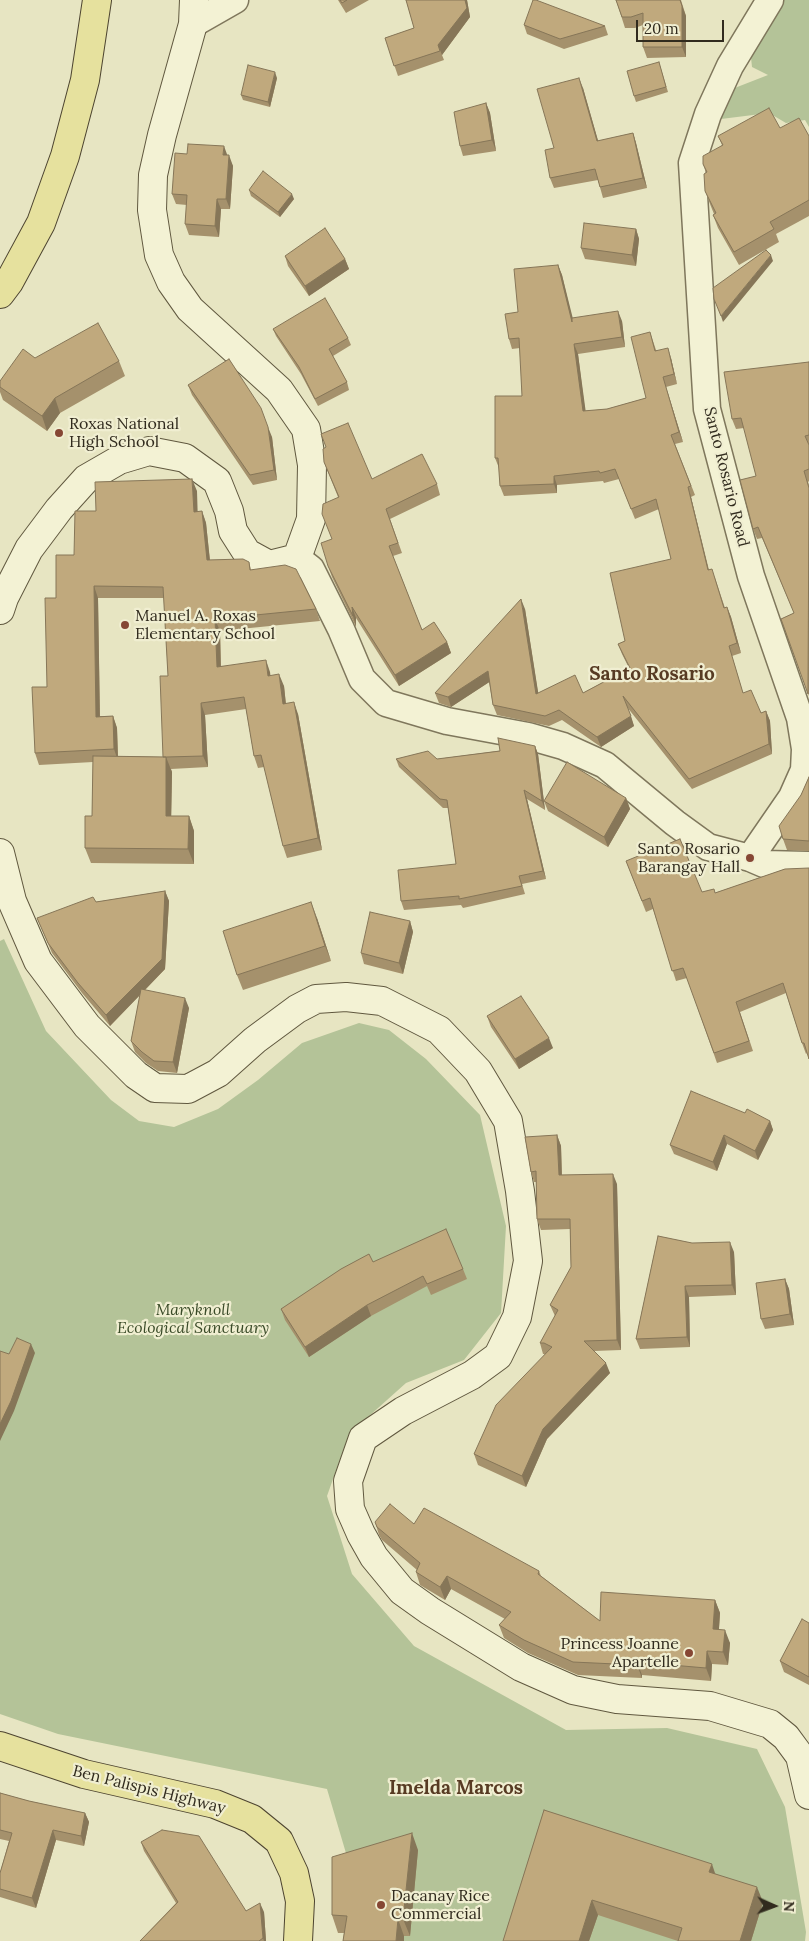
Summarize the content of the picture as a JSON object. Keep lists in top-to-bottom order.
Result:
{
  "streets": {
    "main road": ["Ben Palispis Highway"],
    "street": ["Santo Rosario Road"]
  },
  "districts": ["Santo Rosario", "Imelda Marcos"],
  "parks": ["Maryknoll Ecological Sanctuary"],
  "places": [
    "Roxas National High School",
    "Manuel A. Roxas Elementary School",
    "Santo Rosario Barangay Hall",
    "Princess Joanne Apartelle",
    "Dacanay Rice Commercial"
  ],
  "scale_bar": "20 m",
  "north": "right"
}
